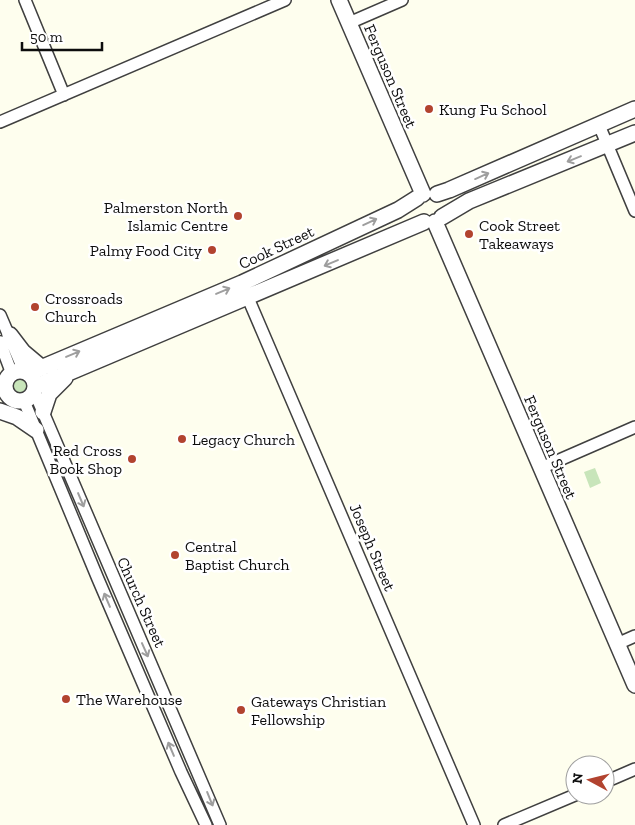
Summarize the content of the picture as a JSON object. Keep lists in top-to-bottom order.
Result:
{
  "streets": {
    "street": [
      "Ferguson Street",
      "Cook Street",
      "Joseph Street",
      "Church Street"
    ]
  },
  "crossings": [
    ["Ferguson Street", "Cook Street"],
    ["Cook Street", "Joseph Street"],
    ["Cook Street", "Church Street"]
  ],
  "places": [
    "Kung Fu School",
    "Palmerston North Islamic Centre",
    "Cook Street Takeaways",
    "Palmy Food City",
    "Crossroads Church",
    "Legacy Church",
    "Red Cross Book Shop",
    "Central Baptist Church",
    "The Warehouse",
    "Gateways Christian Fellowship"
  ],
  "scale_bar": "50 m",
  "north": "left"
}
